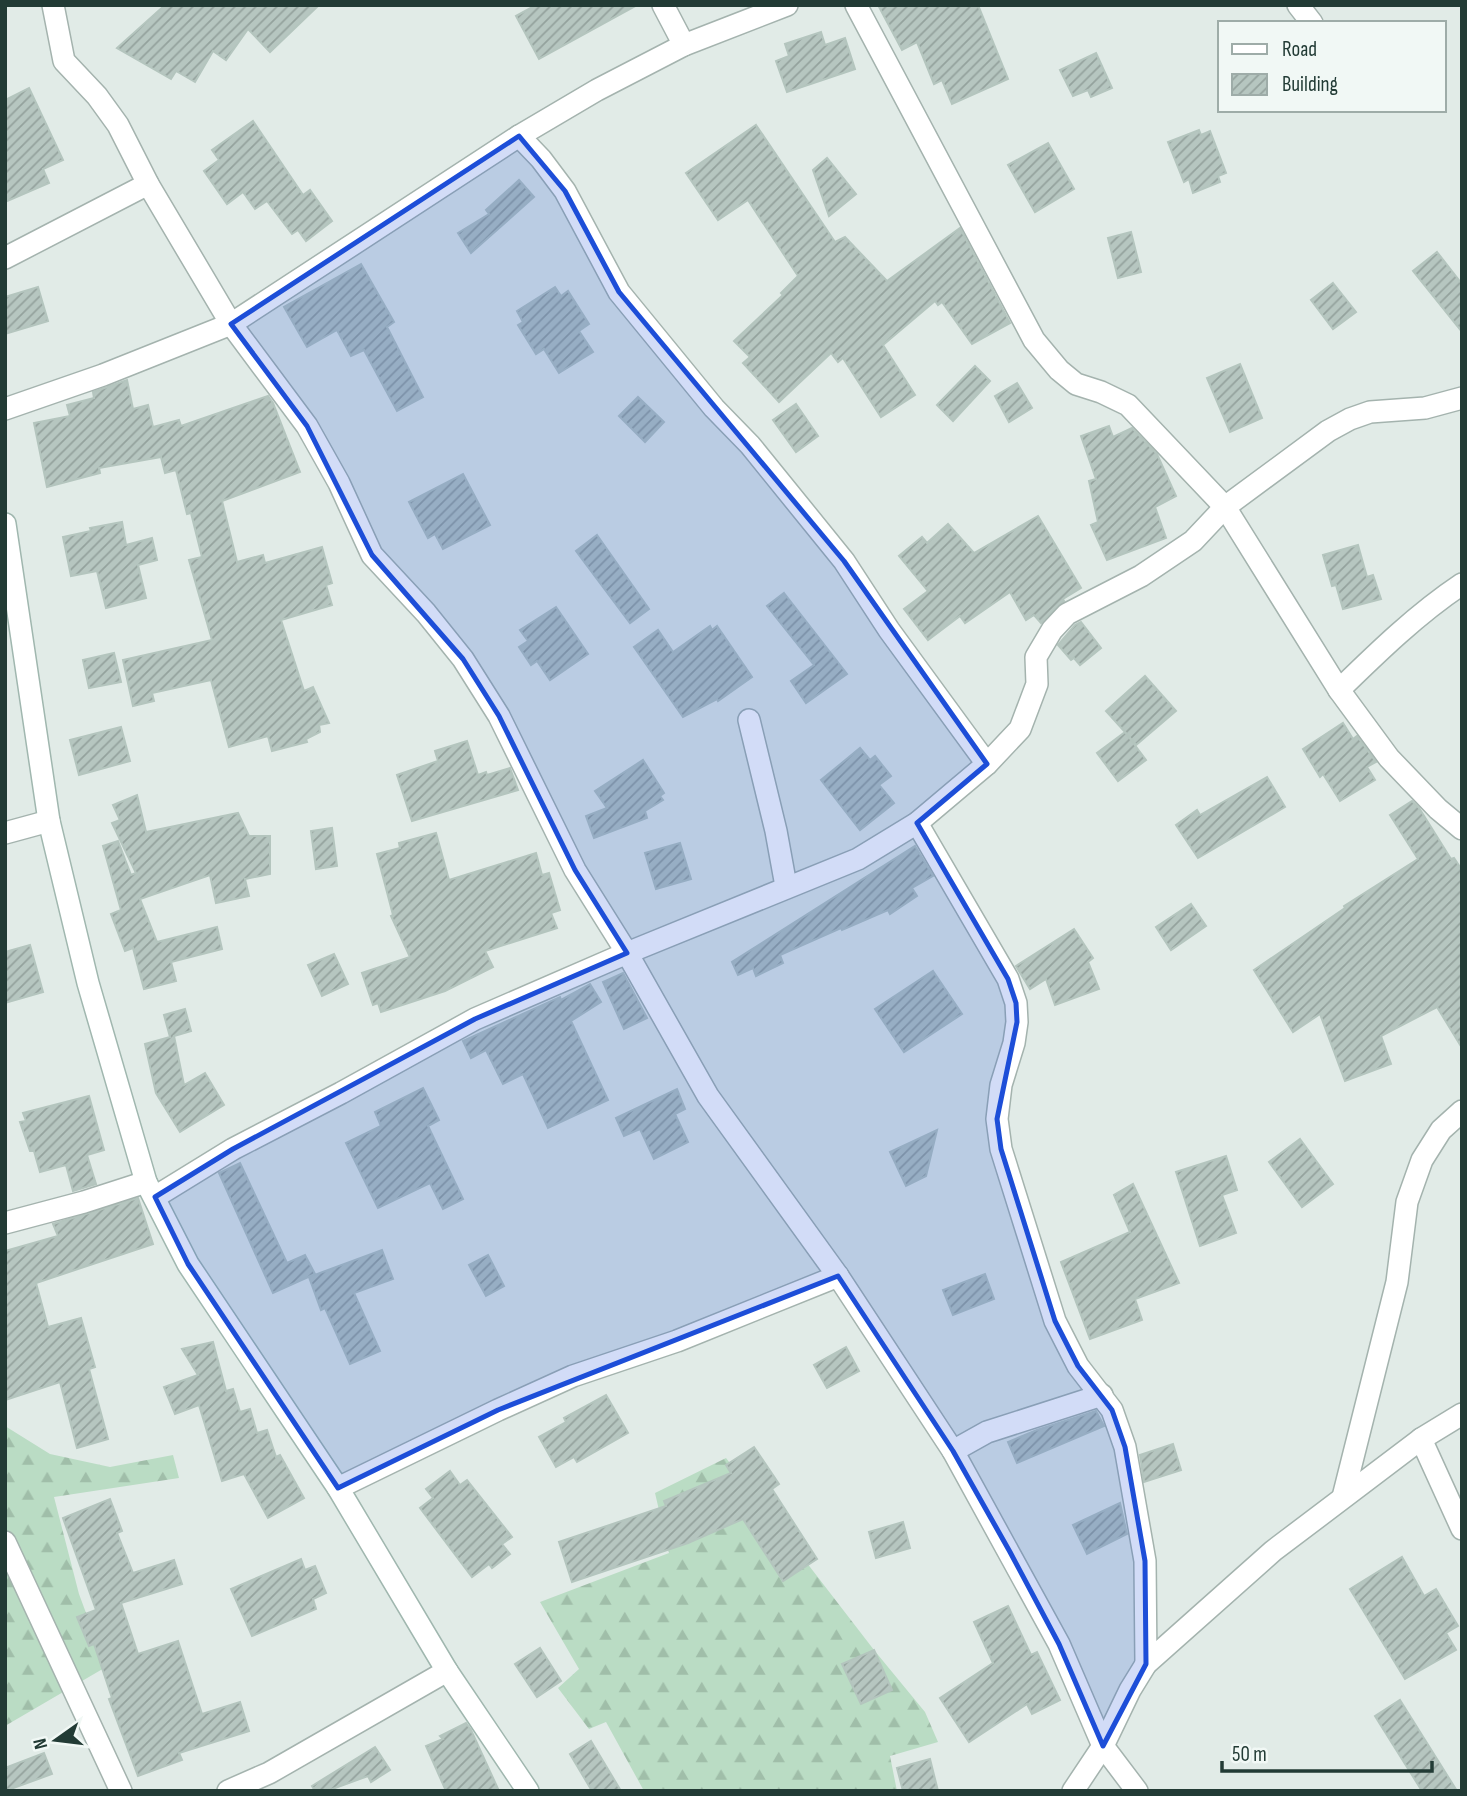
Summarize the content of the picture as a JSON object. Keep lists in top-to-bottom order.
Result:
{
  "legend": ["Road", "Building"],
  "scale_bar": "50 m",
  "north": "left"
}
